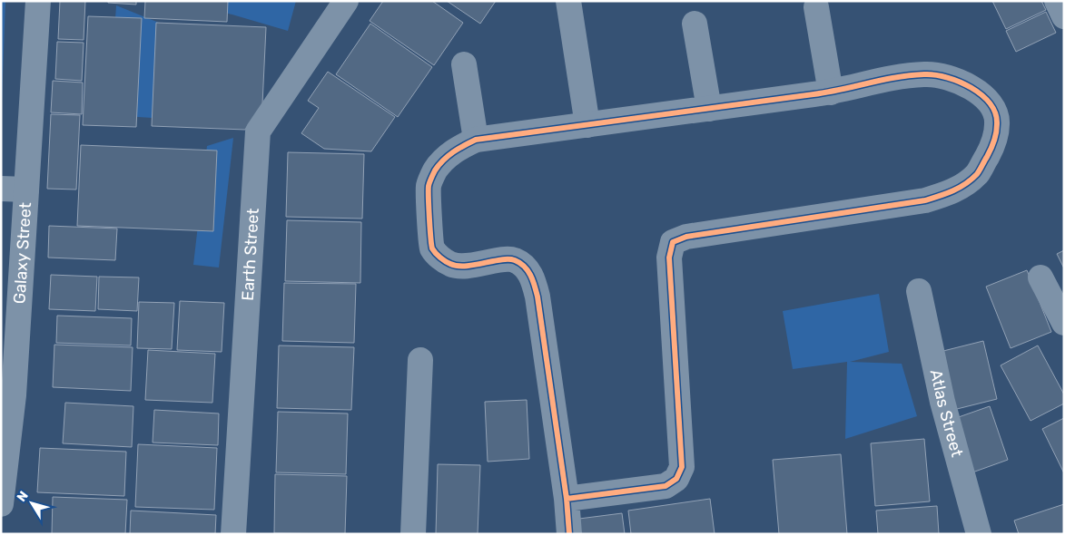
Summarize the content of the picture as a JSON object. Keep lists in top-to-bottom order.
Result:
{
  "streets": {
    "street": ["Galaxy Street", "Earth Street", "Atlas Street"]
  },
  "north": "top left"
}
